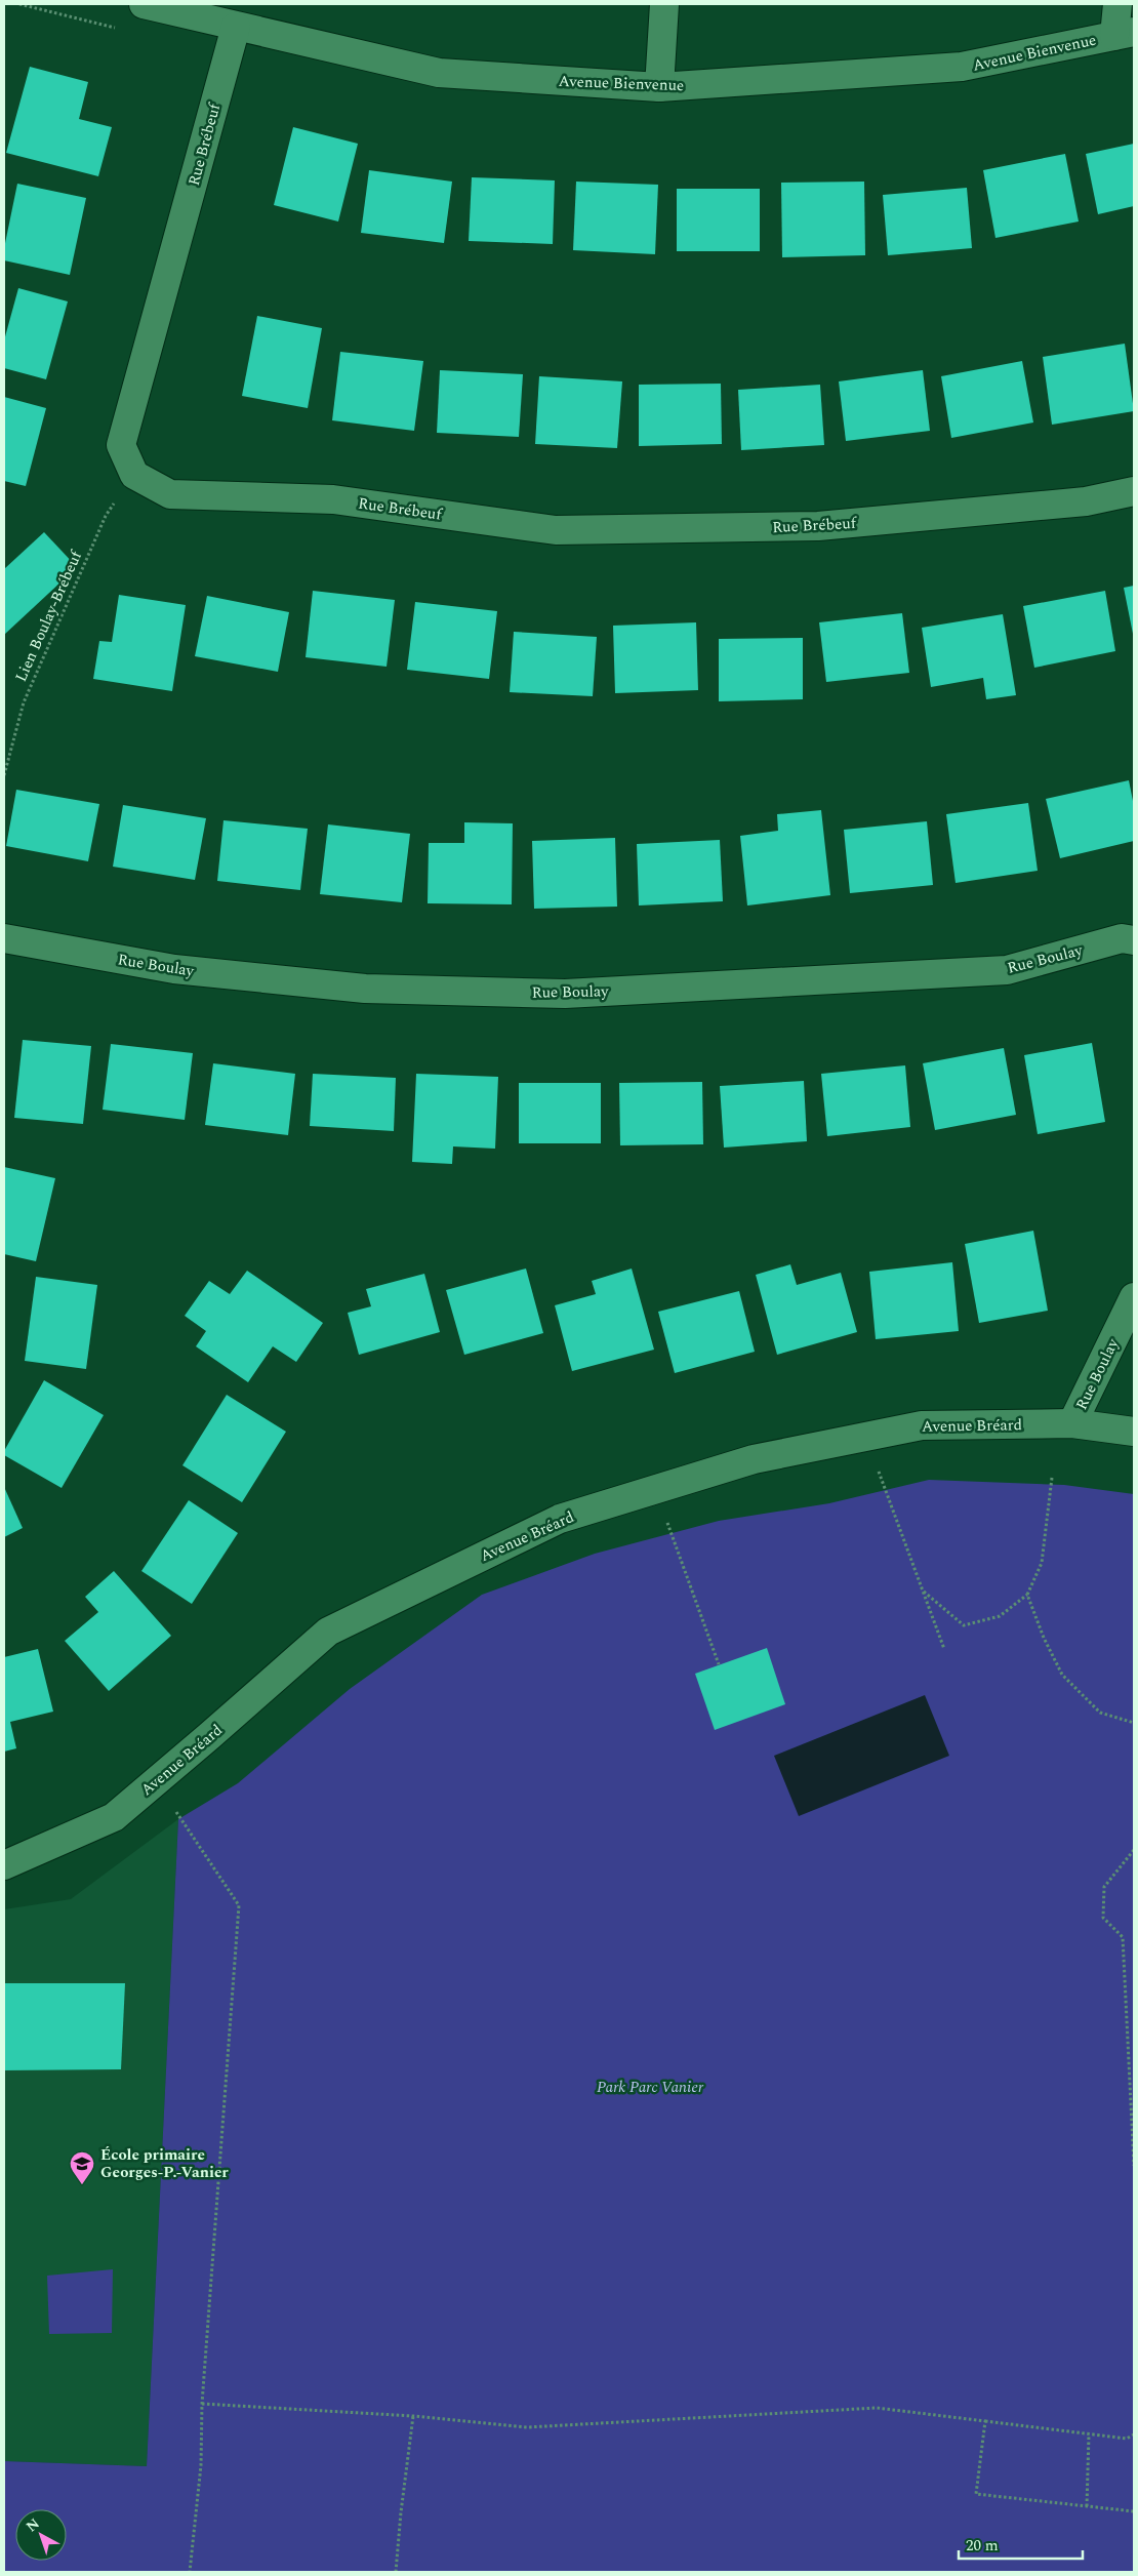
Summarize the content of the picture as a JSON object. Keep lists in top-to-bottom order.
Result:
{
  "streets": {
    "street": [
      "Avenue Bienvenue",
      "Rue Brébeuf",
      "Rue Boulay",
      "Avenue Bréard"
    ],
    "path": ["Lien Boulay-Brébeuf"]
  },
  "crossings": [
    ["Avenue Bienvenue", "Rue Brébeuf"],
    ["Rue Brébeuf", "Lien Boulay-Brébeuf"],
    ["Rue Boulay", "Avenue Bréard"]
  ],
  "parks": ["Park Parc Vanier"],
  "places": {
    "school or university": ["École primaire Georges-P.-Vanier"]
  },
  "scale_bar": "20 m",
  "north": "top left"
}
